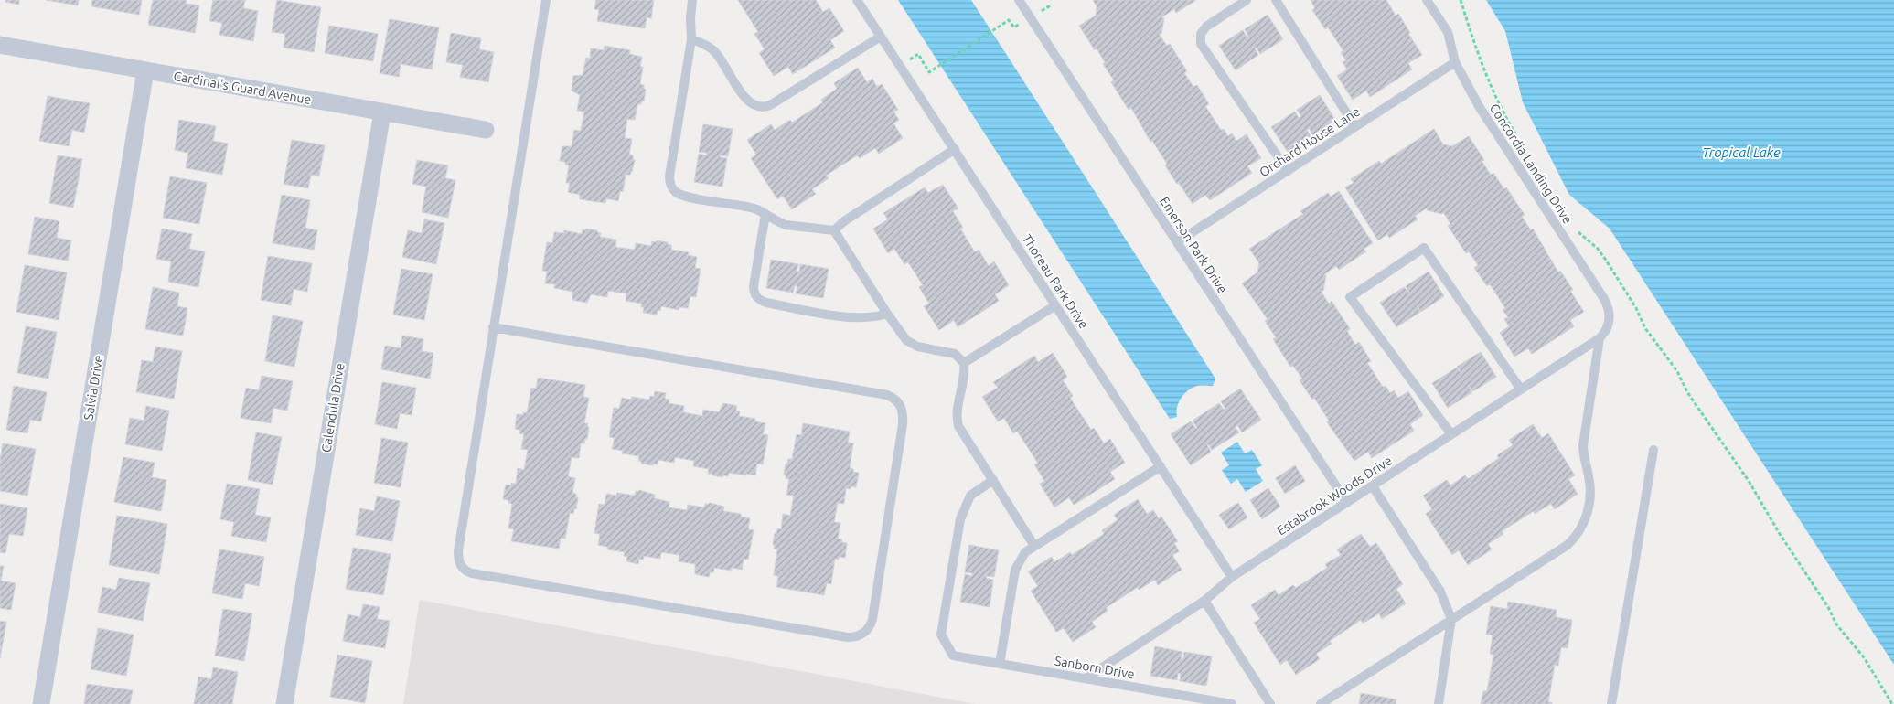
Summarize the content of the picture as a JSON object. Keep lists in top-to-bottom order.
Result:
{
  "streets": {
    "street": ["Cardinal's Guard Avenue", "Salvia Drive", "Calendula Drive"],
    "lane": [
      "Orchard House Lane",
      "Concordia Landing Drive",
      "Emerson Park Drive",
      "Thoreau Park Drive",
      "Estabrook Woods Drive",
      "Sanborn Drive"
    ]
  },
  "crossings": [
    ["Cardinal's Guard Avenue", "Salvia Drive"],
    ["Cardinal's Guard Avenue", "Calendula Drive"],
    ["Orchard House Lane", "Concordia Landing Drive"],
    ["Orchard House Lane", "Emerson Park Drive"],
    ["Concordia Landing Drive", "Estabrook Woods Drive"],
    ["Emerson Park Drive", "Estabrook Woods Drive"],
    ["Thoreau Park Drive", "Estabrook Woods Drive"],
    ["Estabrook Woods Drive", "Sanborn Drive"]
  ],
  "water": ["Tropical Lake"]
}
